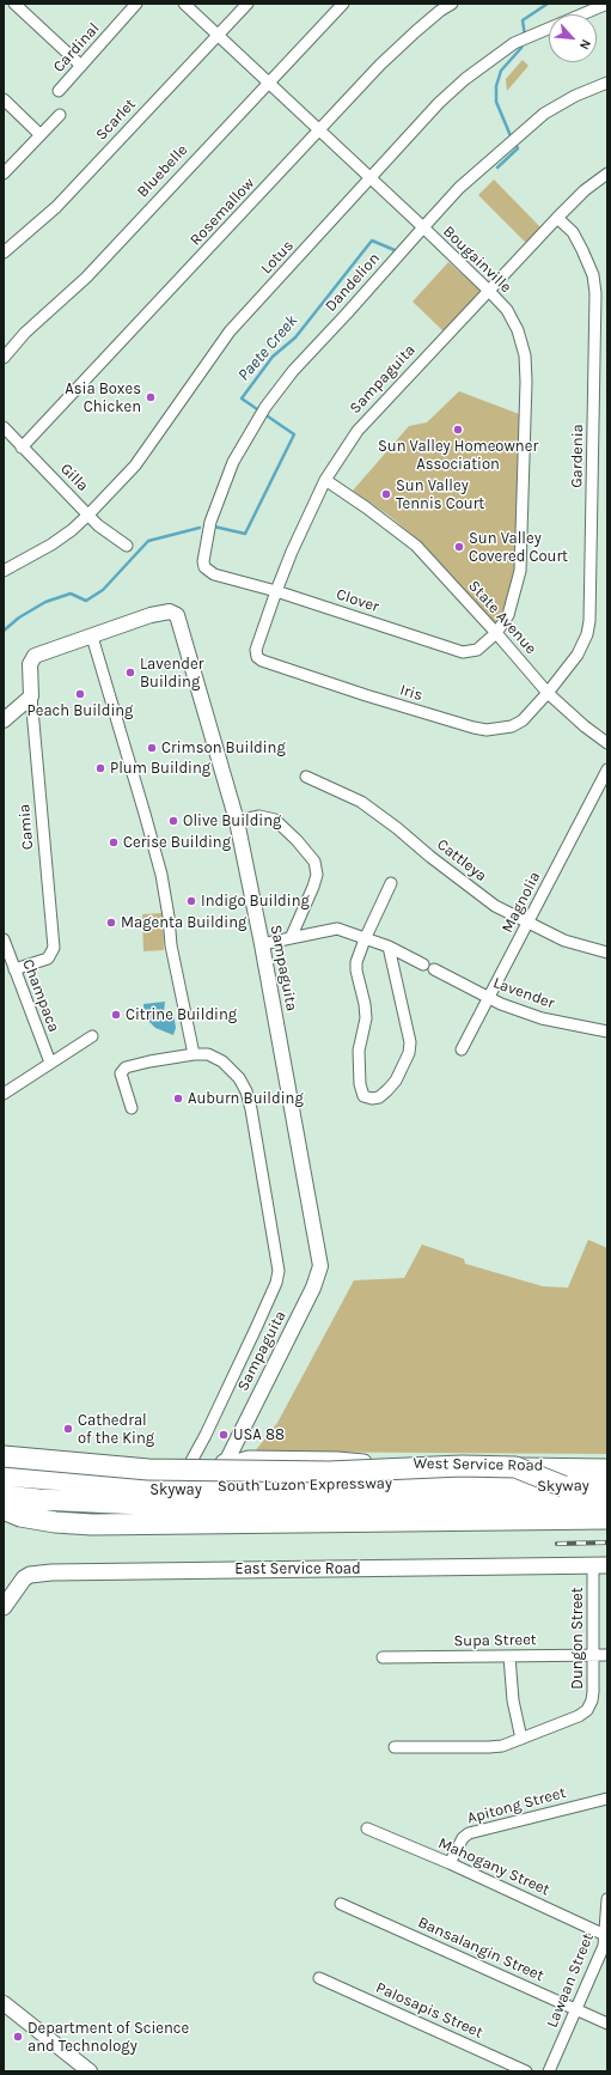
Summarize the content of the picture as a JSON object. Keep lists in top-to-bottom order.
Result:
{
  "streets": {
    "highway": ["South Luzon Expressway", "Skyway"],
    "main road": ["West Service Road", "East Service Road"],
    "street": [
      "Cardinal",
      "Scarlet",
      "Bluebelle",
      "Rosemallow",
      "Lotus",
      "Bougainville",
      "Dandelion",
      "Sampaguita",
      "Gardenia",
      "Gilla",
      "Clover",
      "State Avenue",
      "Iris",
      "Camia",
      "Cattleya",
      "Magnolia",
      "Lavender",
      "Champaca",
      "Dungon Street",
      "Supa Street",
      "Apitong Street",
      "Mahogany Street",
      "Bansalangin Street",
      "Lawaan Street",
      "Palosapis Street"
    ]
  },
  "crossings": [
    ["Scarlet", "Bougainville"],
    ["Bluebelle", "Bougainville"],
    ["Rosemallow", "Bougainville"],
    ["Rosemallow", "Gilla"],
    ["Lotus", "Bougainville"],
    ["Lotus", "Gilla"],
    ["Bougainville", "Dandelion"],
    ["Bougainville", "Sampaguita"],
    ["Bougainville", "Clover"],
    ["Bougainville", "State Avenue"],
    ["Dandelion", "Clover"],
    ["Sampaguita", "Gardenia"],
    ["Sampaguita", "Clover"],
    ["Sampaguita", "State Avenue"],
    ["Sampaguita", "Iris"],
    ["Sampaguita", "Camia"],
    ["Sampaguita", "Lavender"],
    ["Sampaguita", "West Service Road"],
    ["Gardenia", "State Avenue"],
    ["Gardenia", "Iris"],
    ["Clover", "State Avenue"],
    ["State Avenue", "Iris"],
    ["Camia", "Champaca"],
    ["Cattleya", "Magnolia"],
    ["Magnolia", "Lavender"],
    ["East Service Road", "Dungon Street"],
    ["Dungon Street", "Supa Street"],
    ["Apitong Street", "Mahogany Street"],
    ["Mahogany Street", "Lawaan Street"],
    ["Bansalangin Street", "Lawaan Street"]
  ],
  "water": ["Paete Creek"],
  "places": [
    "Asia Boxes Chicken",
    "Sun Valley Homeowner Association",
    "Sun Valley Tennis Court",
    "Sun Valley Covered Court",
    "Lavender Building",
    "Peach Building",
    "Crimson Building",
    "Plum Building",
    "Olive Building",
    "Cerise Building",
    "Indigo Building",
    "Magenta Building",
    "Citrine Building",
    "Auburn Building",
    "Cathedral of the King",
    "USA 88",
    "Department of Science and Technology"
  ],
  "north": "bottom right"
}
